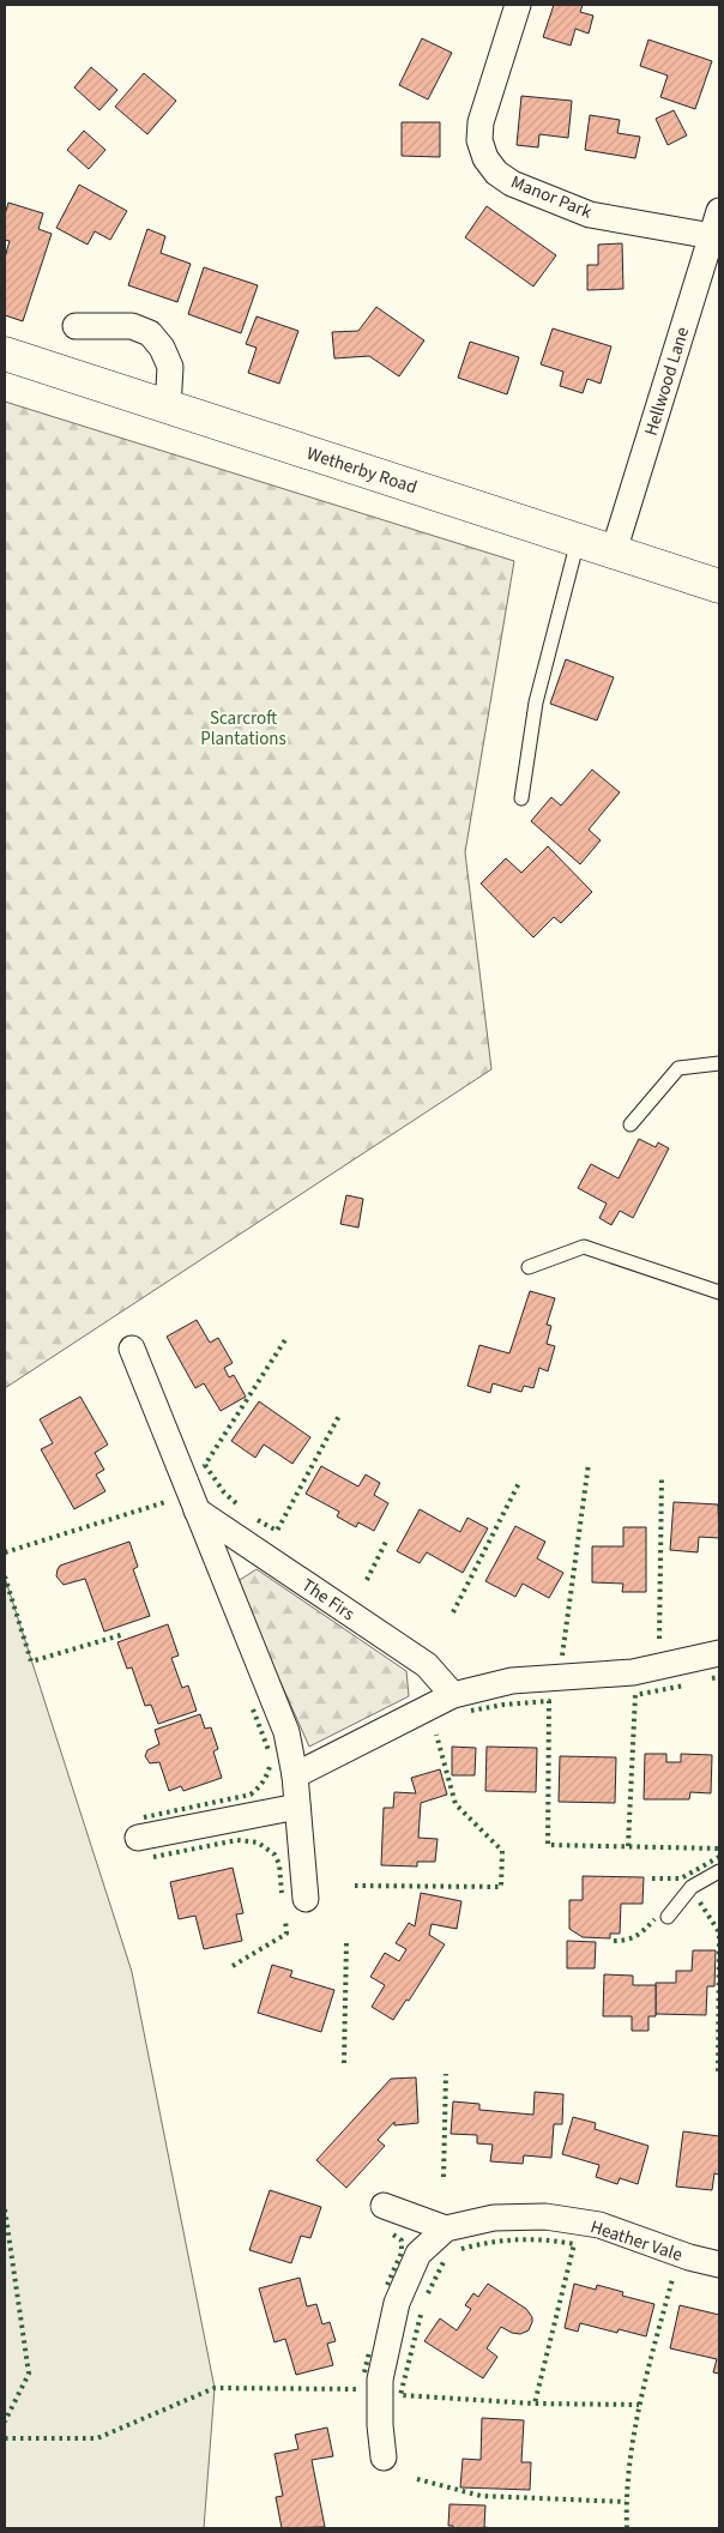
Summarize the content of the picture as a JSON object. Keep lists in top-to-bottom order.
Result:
{
  "streets": {
    "main road": ["Wetherby Road"],
    "street": [
      "Manor Park",
      "Hellwood Lane",
      "The Firs",
      "Heather Vale"
    ]
  },
  "crossings": [
    ["Manor Park", "Hellwood Lane"],
    ["Hellwood Lane", "Wetherby Road"]
  ],
  "parks": ["Scarcroft Plantations"]
}
